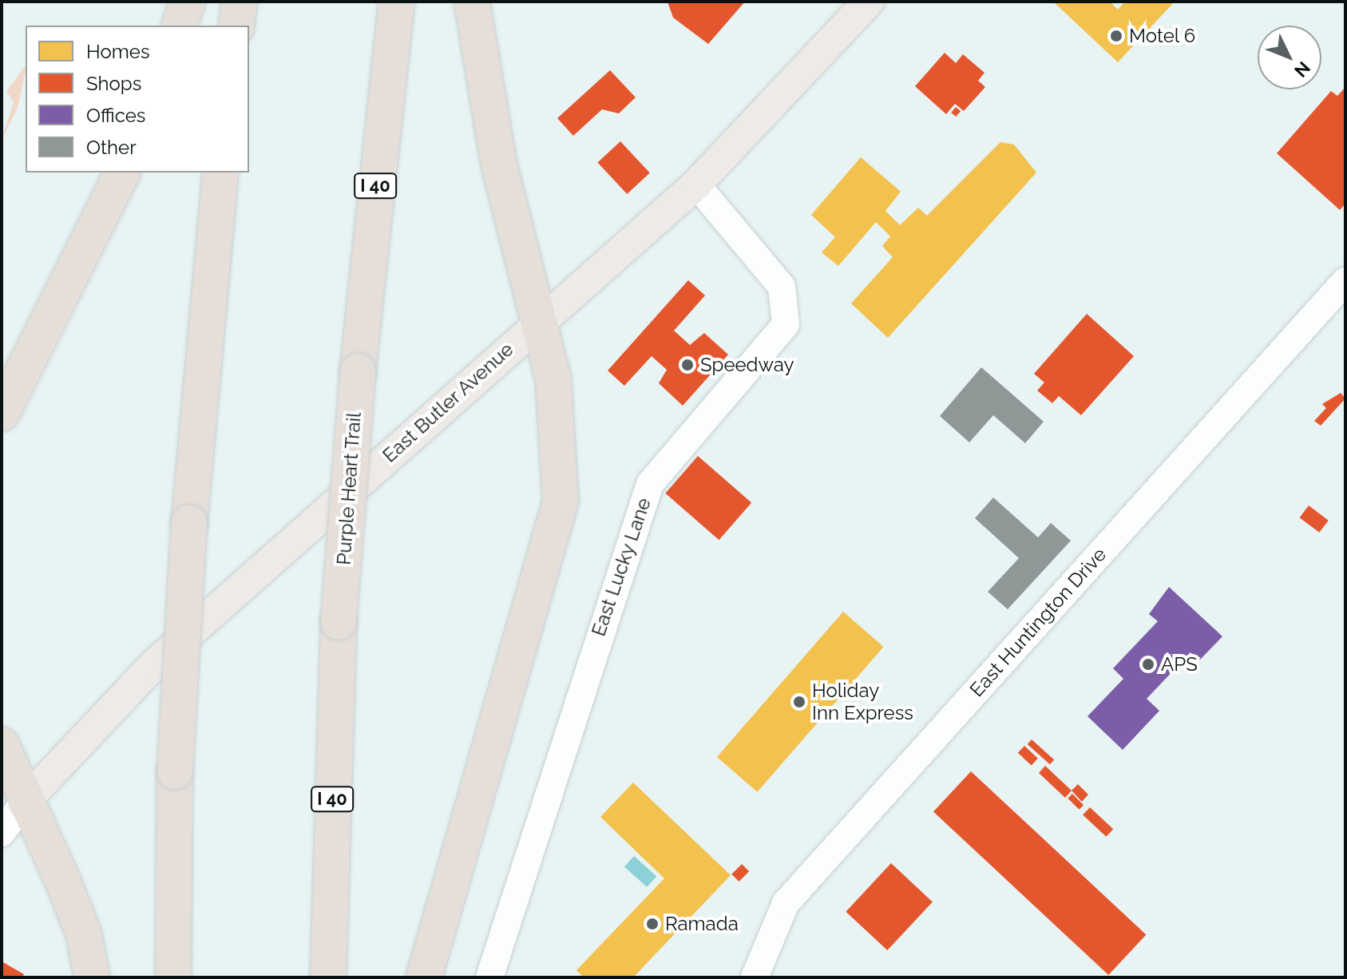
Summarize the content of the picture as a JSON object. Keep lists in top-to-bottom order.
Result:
{
  "streets": {
    "highway": ["I 40", "Purple Heart Trail"],
    "main road": ["East Butler Avenue"],
    "street": ["East Lucky Lane", "East Huntington Drive"]
  },
  "crossings": [
    ["East Butler Avenue", "East Lucky Lane"]
  ],
  "places": [
    "Motel 6",
    "Speedway",
    "APS",
    "Holiday Inn Express",
    "Ramada"
  ],
  "legend": [
    "Homes",
    "Shops",
    "Offices",
    "Other"
  ],
  "north": "bottom right"
}
